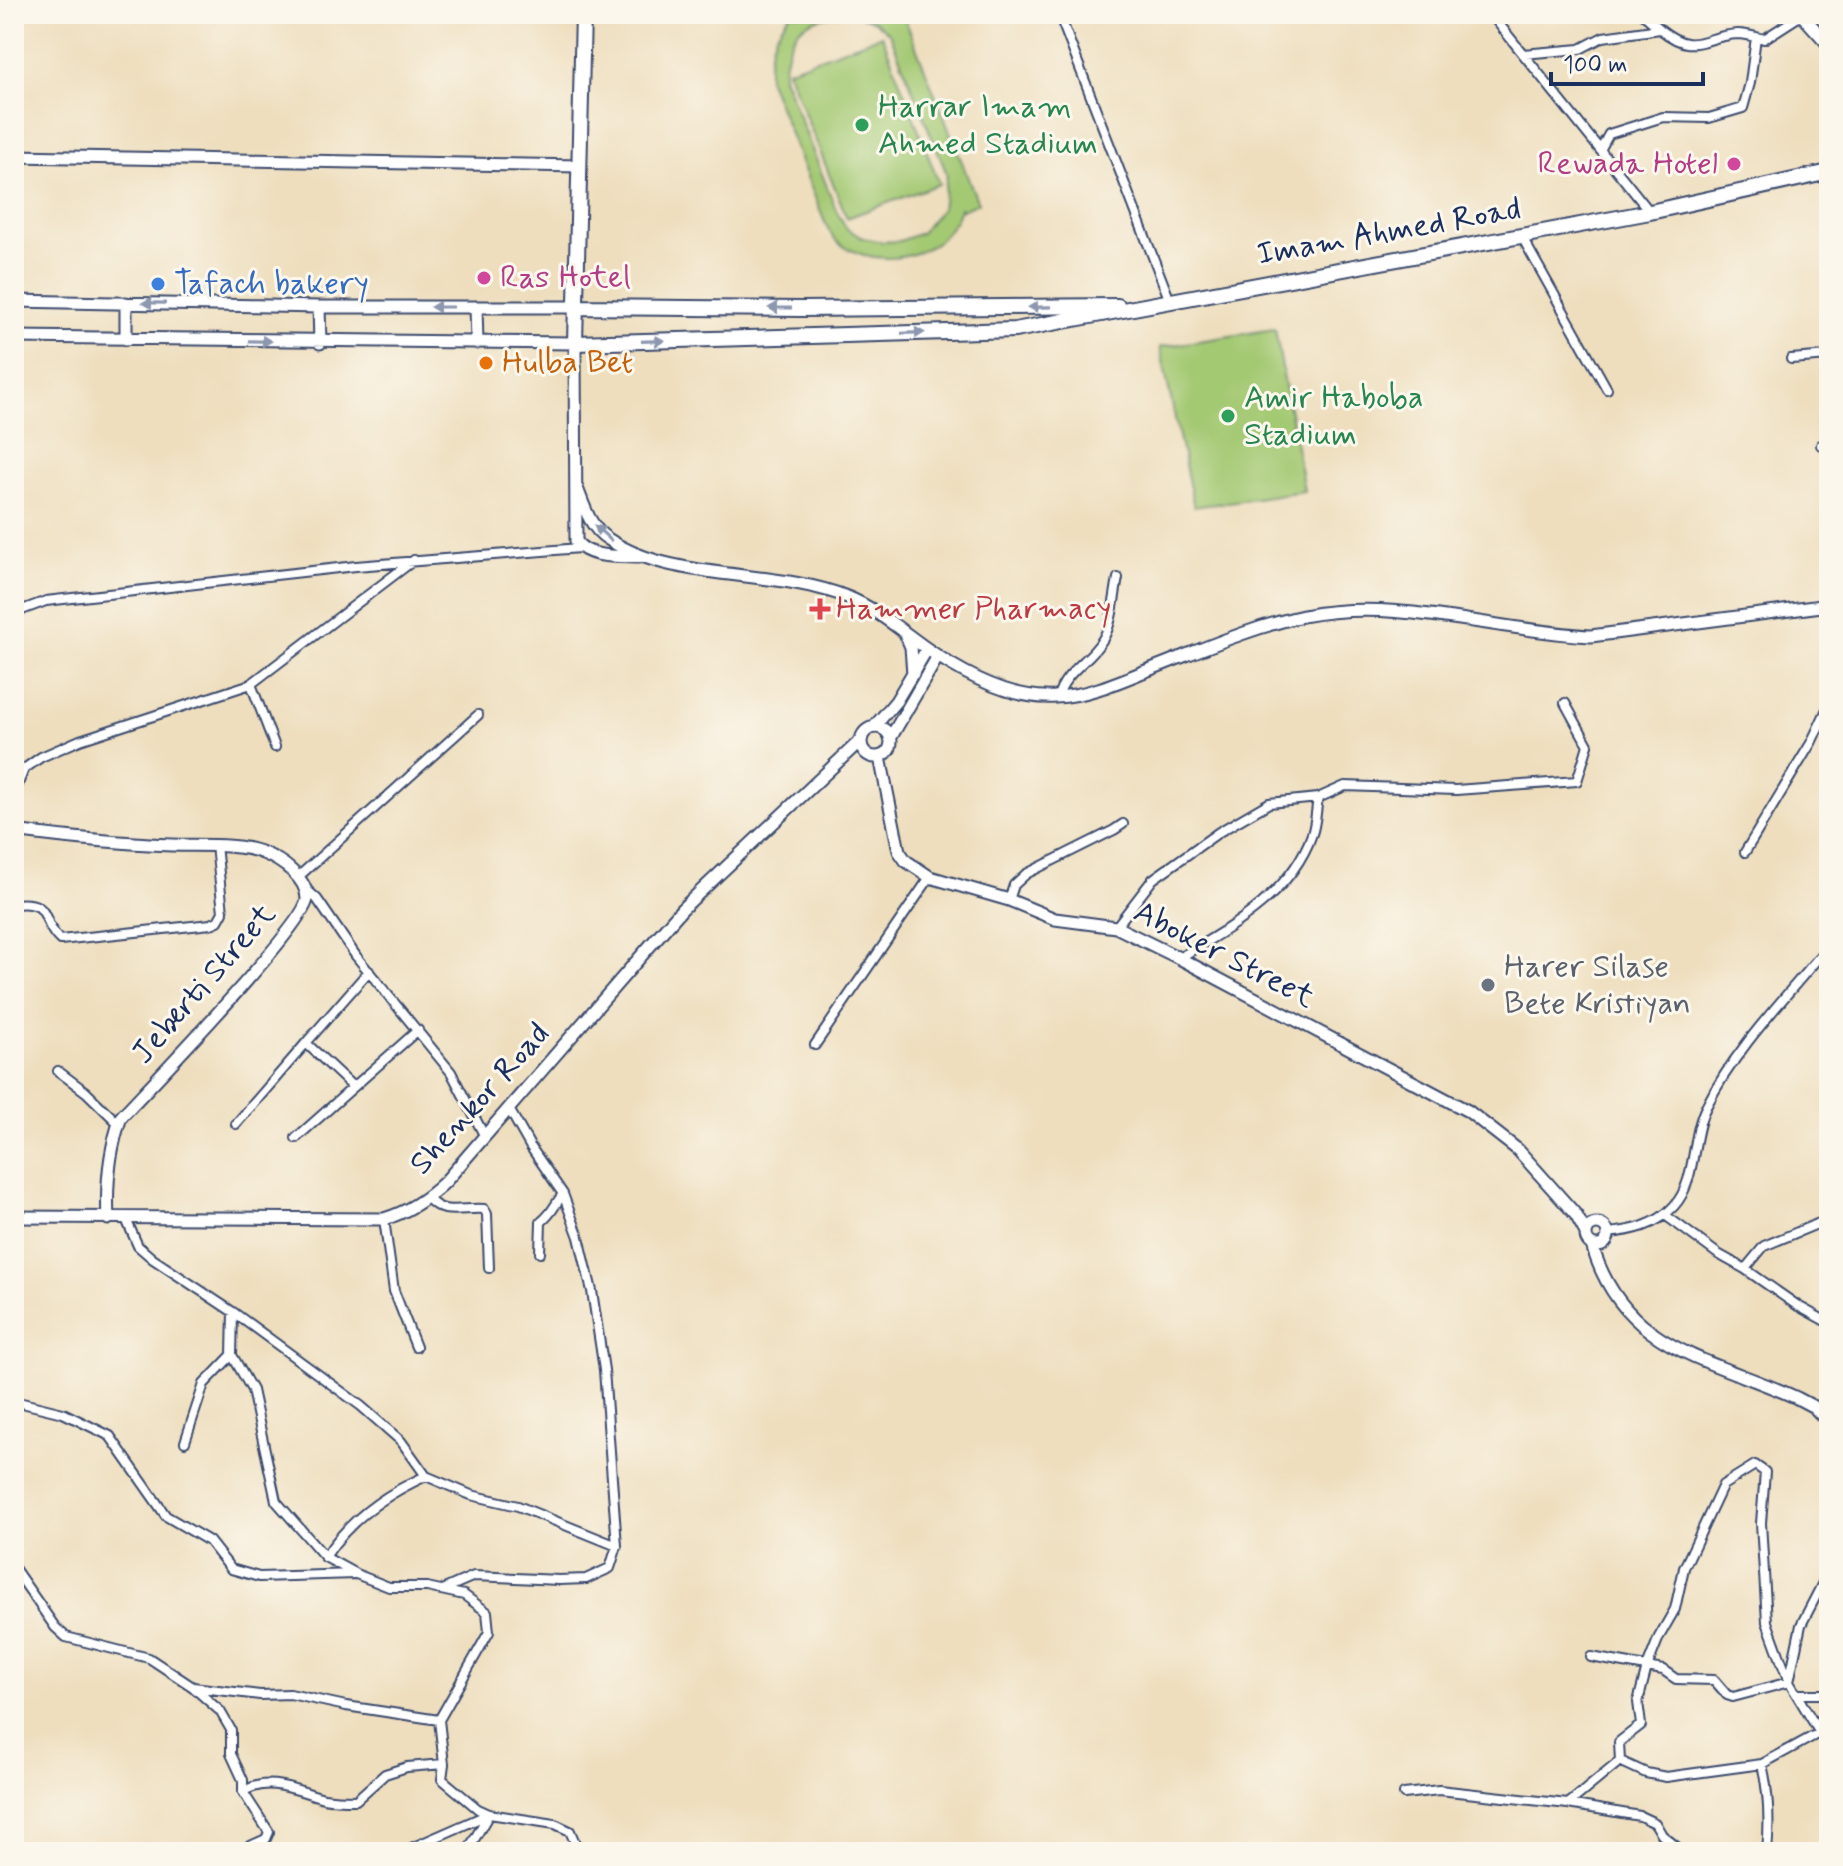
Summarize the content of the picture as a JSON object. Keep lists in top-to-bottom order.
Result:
{
  "streets": {
    "highway": ["Imam Ahmed Road"],
    "main road": ["Aboker Street", "Jeberti Street", "Shenkor Road"]
  },
  "crossings": [
    ["Aboker Street", "Shenkor Road"],
    ["Jeberti Street", "Shenkor Road"]
  ],
  "places": {
    "other": [
      "Harrar Imam Ahmed Stadium",
      "Rewada Hotel",
      "Ras Hotel",
      "Tafach bakery",
      "Hulba Bet",
      "Amir Haboba Stadium",
      "Harer Silase Bete Kristiyan"
    ],
    "health": ["Hammer Pharmacy"]
  },
  "scale_bar": "100 m"
}
